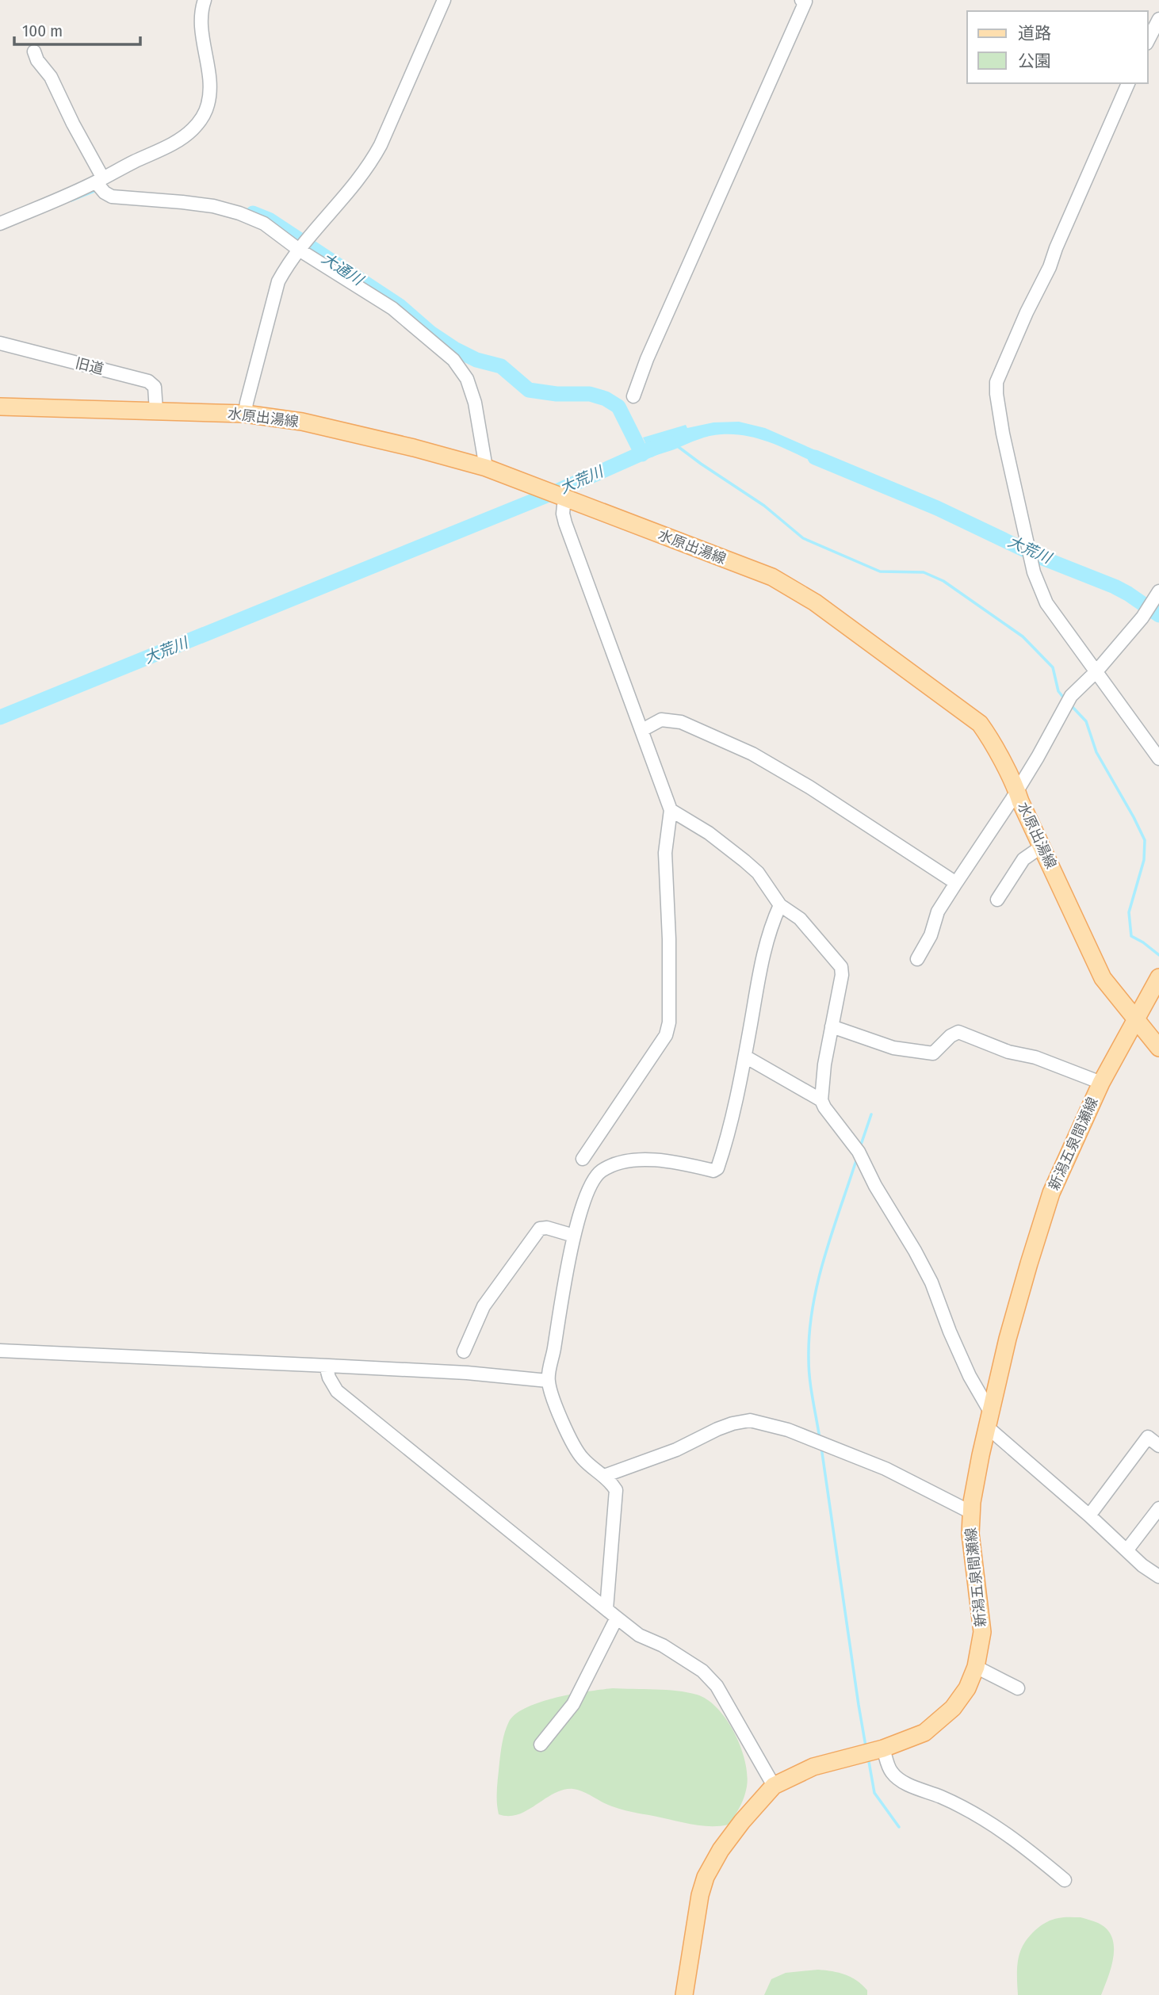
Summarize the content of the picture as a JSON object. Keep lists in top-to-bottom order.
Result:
{
  "streets": {
    "main road": ["水原出湯線", "新潟五泉間瀬線"],
    "street": ["旧道"]
  },
  "crossings": [
    ["旧道", "水原出湯線"],
    ["水原出湯線", "新潟五泉間瀬線"]
  ],
  "water": ["大通川", "大荒川"],
  "legend": ["道路", "公園"],
  "scale_bar": "100 m"
}
